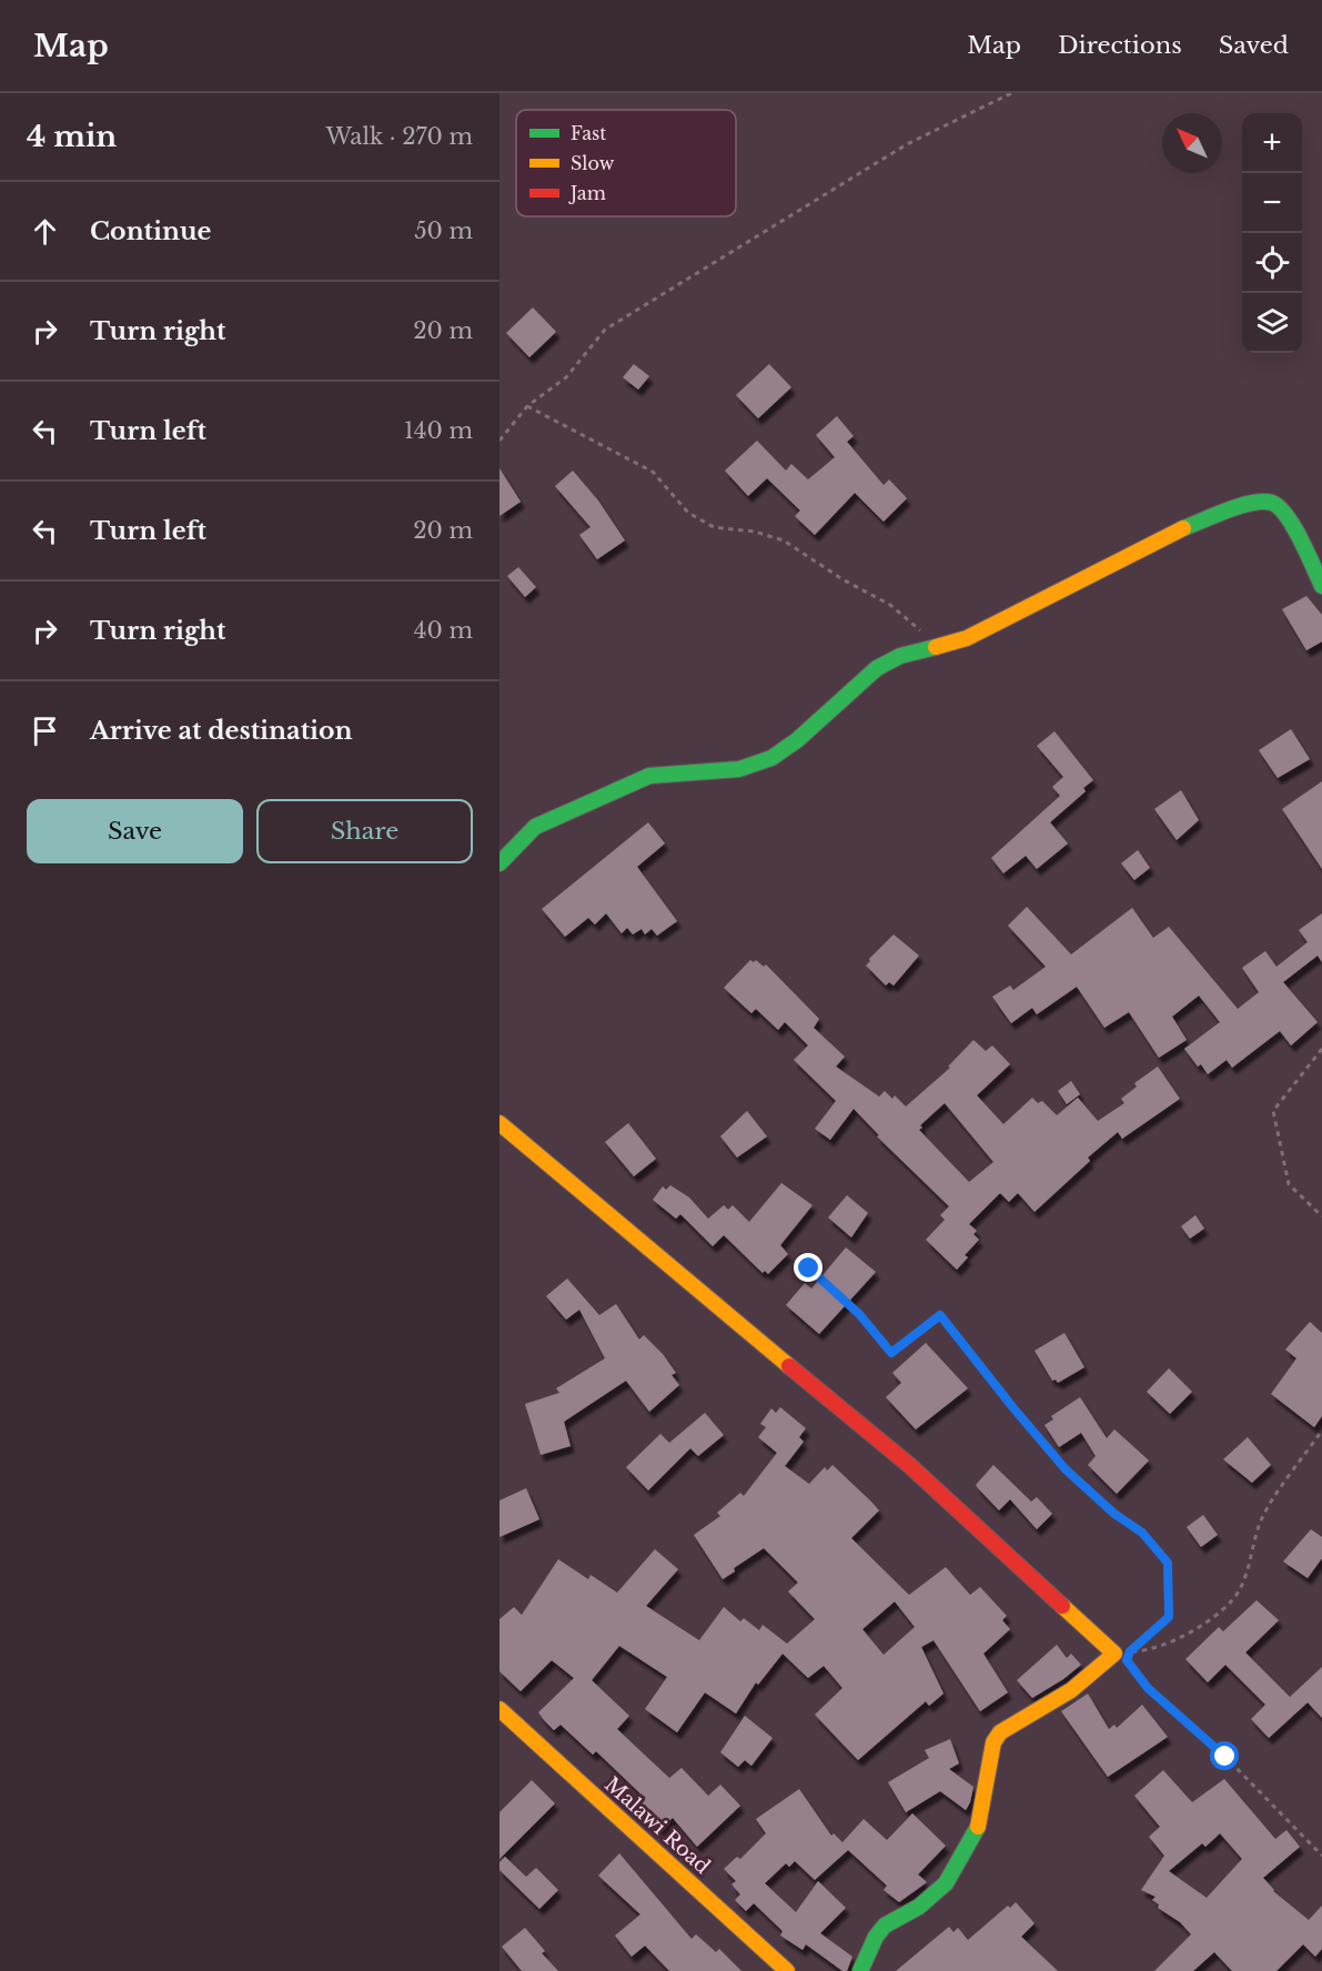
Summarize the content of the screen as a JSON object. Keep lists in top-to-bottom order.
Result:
{
  "streets": {
    "street": ["Malawi Road"]
  },
  "legend": ["Fast", "Slow", "Jam"],
  "north": "top left",
  "page": {
    "header": "Map",
    "nav": ["Map", "Directions", "Saved"],
    "heading": ["4 min", "Walk · 270 m"],
    "map_buttons": ["+", "−"],
    "list": [
      ["Continue", "50 m"],
      ["Turn right", "20 m"],
      ["Turn left", "140 m"],
      ["Turn left", "20 m"],
      ["Turn right", "40 m"],
      "Arrive at destination"
    ],
    "buttons": ["Save", "Share"]
  }
}
